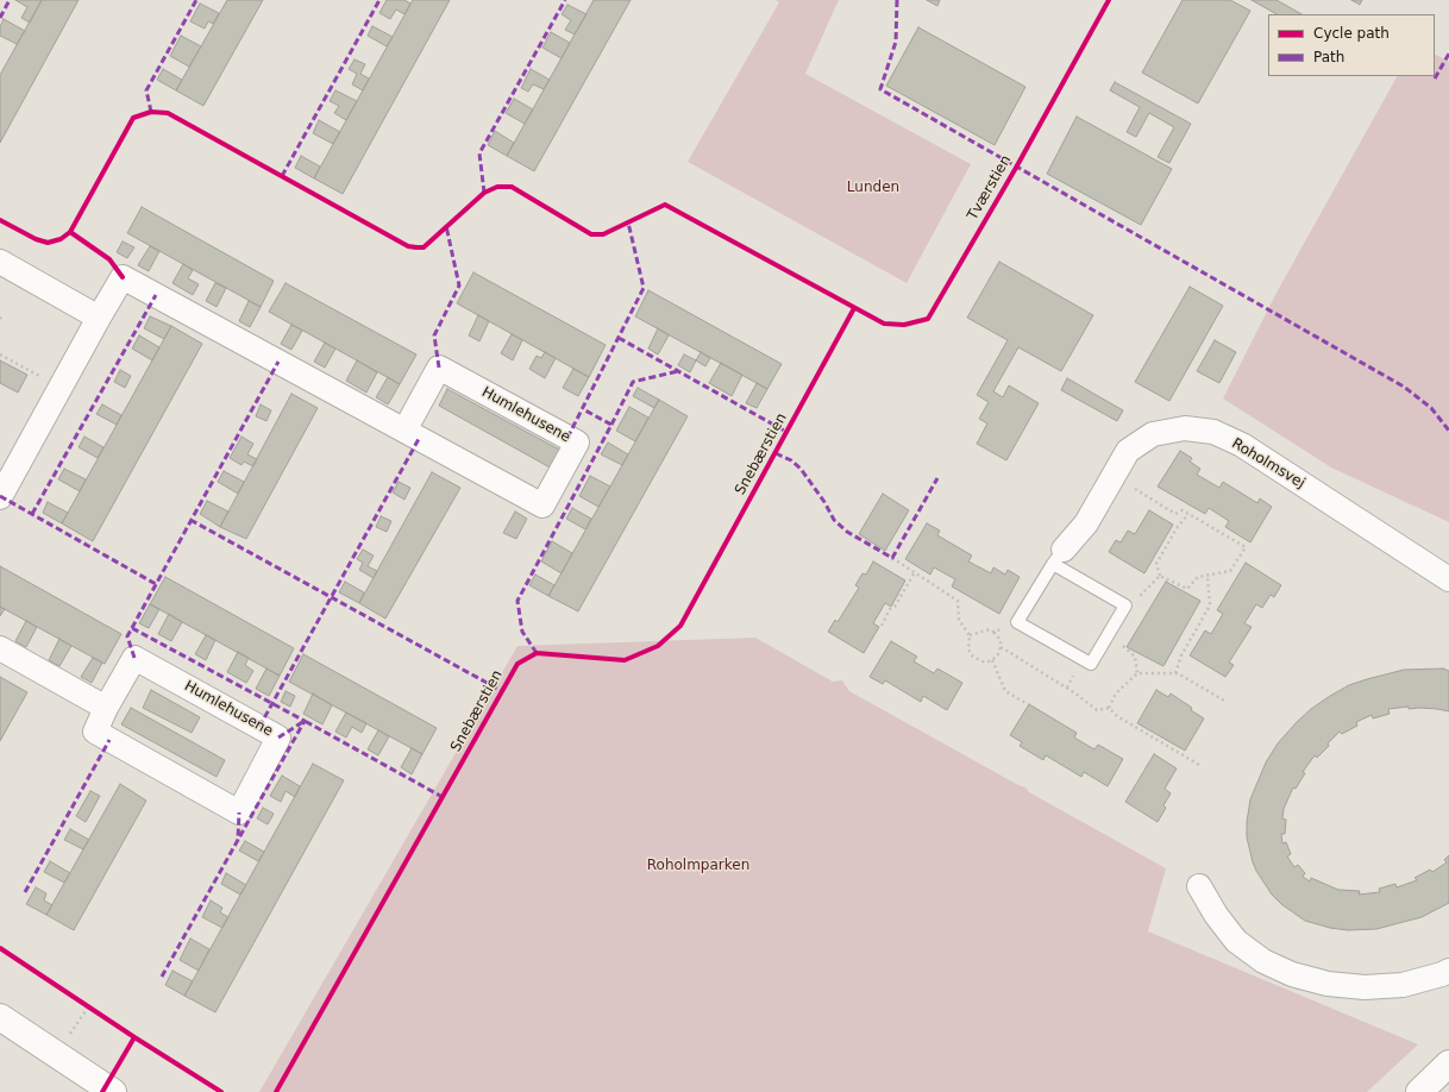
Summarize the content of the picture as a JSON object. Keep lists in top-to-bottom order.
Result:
{
  "streets": {
    "street": ["Humlehusene", "Roholmsvej"],
    "cycle path": ["Tværstien", "Snebærstien"]
  },
  "parks": ["Lunden", "Roholmparken"],
  "legend": ["Cycle path", "Path"]
}
